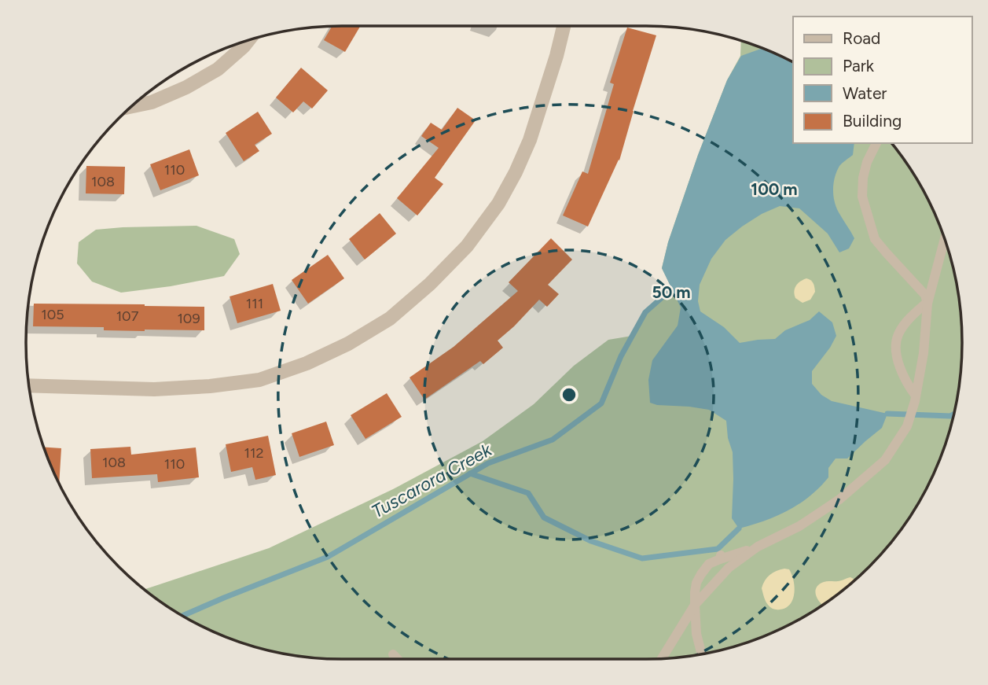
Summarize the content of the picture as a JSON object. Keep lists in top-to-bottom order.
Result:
{
  "water": ["Tuscarora Creek"],
  "house_numbers": [
    "110",
    "108",
    "111",
    "105",
    "107",
    "109",
    "112",
    "108",
    "110"
  ],
  "legend": [
    "Road",
    "Park",
    "Water",
    "Building"
  ],
  "rings": ["100 m", "50 m"]
}
